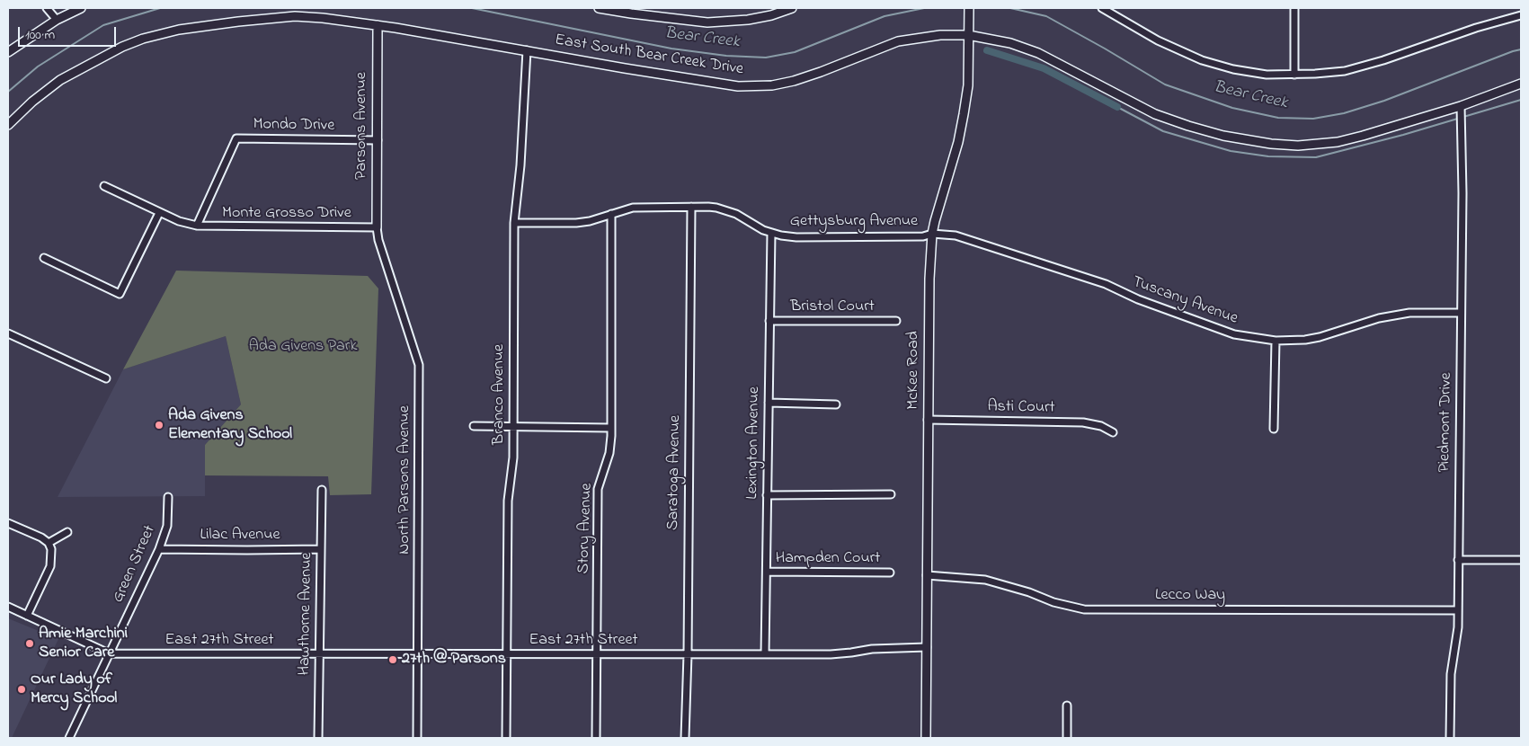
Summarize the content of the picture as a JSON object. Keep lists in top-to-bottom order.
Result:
{
  "streets": {
    "street": [
      "East South Bear Creek Drive",
      "Mondo Drive",
      "Parsons Avenue",
      "Monte Grosso Drive",
      "Gettysburg Avenue",
      "Tuscany Avenue",
      "Bristol Court",
      "McKee Road",
      "Branco Avenue",
      "Asti Court",
      "Piedmont Drive",
      "Lexington Avenue",
      "Saratoga Avenue",
      "North Parsons Avenue",
      "Story Avenue",
      "Lilac Avenue",
      "Hampden Court",
      "Green Street",
      "Lecco Way",
      "Hawthorne Avenue",
      "East 27th Street"
    ]
  },
  "crossings": [
    ["East South Bear Creek Drive", "Parsons Avenue"],
    ["East South Bear Creek Drive", "McKee Road"],
    ["East South Bear Creek Drive", "Branco Avenue"],
    ["East South Bear Creek Drive", "Piedmont Drive"],
    ["Mondo Drive", "Parsons Avenue"],
    ["Mondo Drive", "Monte Grosso Drive"],
    ["Parsons Avenue", "Monte Grosso Drive"],
    ["Parsons Avenue", "North Parsons Avenue"],
    ["Monte Grosso Drive", "North Parsons Avenue"],
    ["Gettysburg Avenue", "Tuscany Avenue"],
    ["Gettysburg Avenue", "McKee Road"],
    ["Gettysburg Avenue", "Branco Avenue"],
    ["Gettysburg Avenue", "Lexington Avenue"],
    ["Gettysburg Avenue", "Saratoga Avenue"],
    ["Gettysburg Avenue", "Story Avenue"],
    ["Tuscany Avenue", "McKee Road"],
    ["Tuscany Avenue", "Piedmont Drive"],
    ["Bristol Court", "Lexington Avenue"],
    ["McKee Road", "Asti Court"],
    ["McKee Road", "Lecco Way"],
    ["McKee Road", "East 27th Street"],
    ["Branco Avenue", "East 27th Street"],
    ["Piedmont Drive", "Lecco Way"],
    ["Lexington Avenue", "Hampden Court"],
    ["Lexington Avenue", "East 27th Street"],
    ["Saratoga Avenue", "East 27th Street"],
    ["North Parsons Avenue", "East 27th Street"],
    ["Story Avenue", "East 27th Street"],
    ["Lilac Avenue", "Green Street"],
    ["Lilac Avenue", "Hawthorne Avenue"],
    ["Green Street", "East 27th Street"],
    ["Hawthorne Avenue", "East 27th Street"]
  ],
  "water": ["Bear Creek"],
  "parks": ["Ada Givens Park"],
  "places": [
    "Ada Givens Elementary School",
    "Amie Marchini Senior Care",
    "27th @ Parsons",
    "Our Lady of Mercy School"
  ],
  "scale_bar": "100 m"
}
